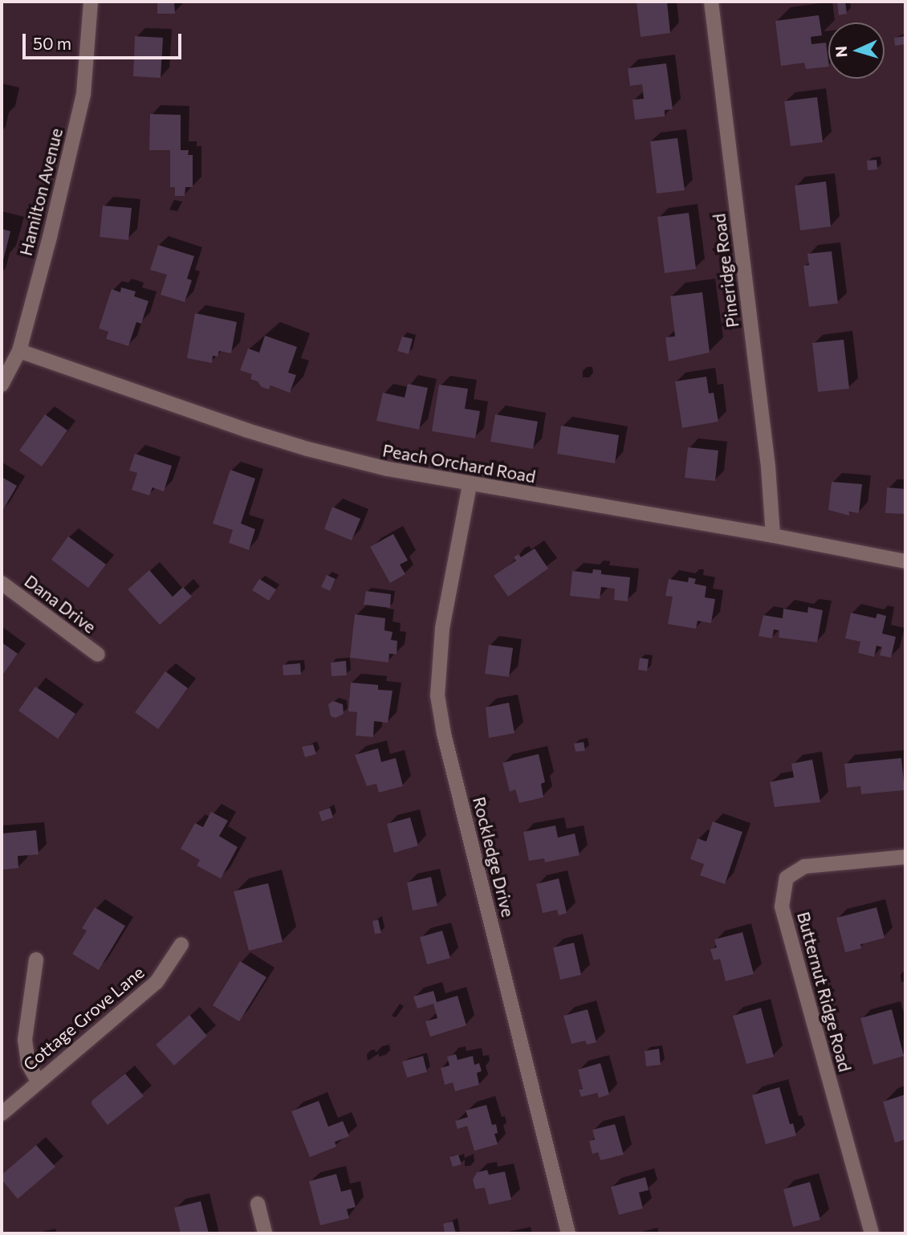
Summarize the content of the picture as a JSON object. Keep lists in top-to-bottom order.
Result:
{
  "streets": {
    "street": [
      "Hamilton Avenue",
      "Pineridge Road",
      "Peach Orchard Road",
      "Dana Drive",
      "Rockledge Drive",
      "Butternut Ridge Road",
      "Cottage Grove Lane"
    ]
  },
  "crossings": [
    ["Hamilton Avenue", "Peach Orchard Road"],
    ["Pineridge Road", "Peach Orchard Road"],
    ["Peach Orchard Road", "Rockledge Drive"]
  ],
  "scale_bar": "50 m",
  "north": "left"
}
